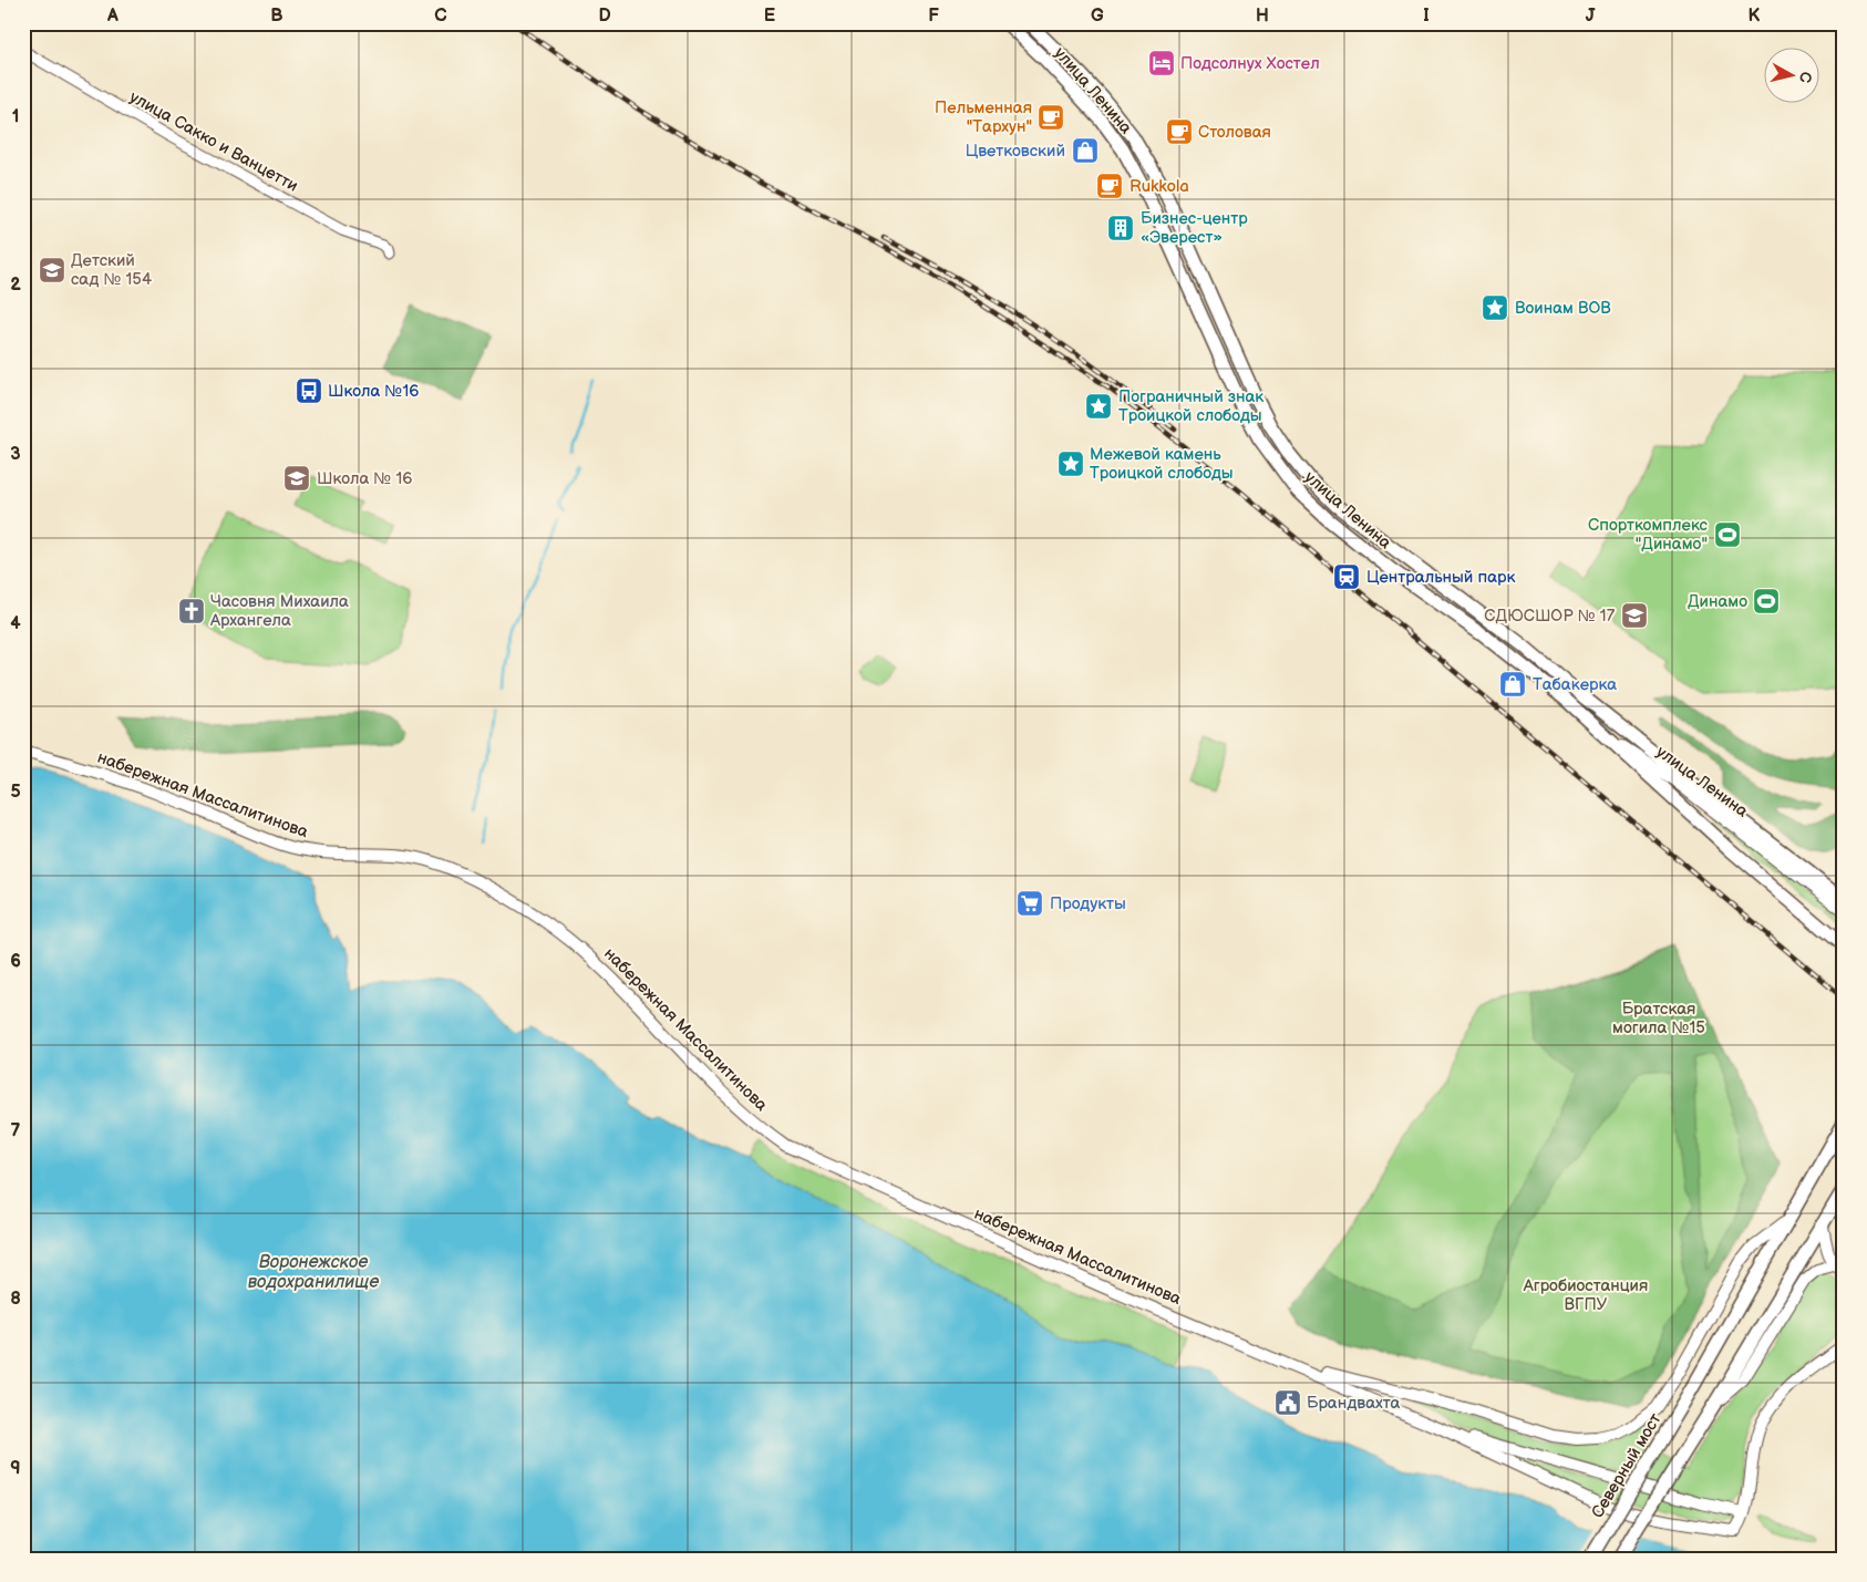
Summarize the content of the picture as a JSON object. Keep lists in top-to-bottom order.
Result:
{
  "streets": {
    "main road": ["улица Ленина", "набережная Массалитинова", "Северный мост"],
    "street": ["улица Сакко и Ванцетти"]
  },
  "water": ["Воронежское водохранилище"],
  "parks": ["Братская могила №15", "Агробиостанция ВГПУ"],
  "places": {
    "hotel": ["Подсолнух Хостел"],
    "cafe": ["Пельменная \"Тархун\"", "Столовая", "Rukkola"],
    "shop": ["Цветковский", "Табакерка"],
    "building": ["Бизнес-центр «Эверест»"],
    "school or university": ["Детский сад № 154", "Школа № 16", "СДЮСШОР № 17"],
    "place": ["Воинам ВОВ", "Пограничный знак Троицкой слободы", "Межевой камень Троицкой слободы"],
    "bus stop": ["Школа №16"],
    "sports": ["Спорткомплекс \"Динамо\"", "Динамо"],
    "station": ["Центральный парк"],
    "church": ["Часовня Михаила Архангела"],
    "supermarket": ["Продукты"],
    "public building": ["Брандвахта"]
  },
  "north": "right",
  "grid": {
    "columns": [
      "A",
      "B",
      "C",
      "D",
      "E",
      "F",
      "G",
      "H",
      "I",
      "J",
      "K"
    ],
    "rows": [
      "1",
      "2",
      "3",
      "4",
      "5",
      "6",
      "7",
      "8",
      "9"
    ]
  }
}
